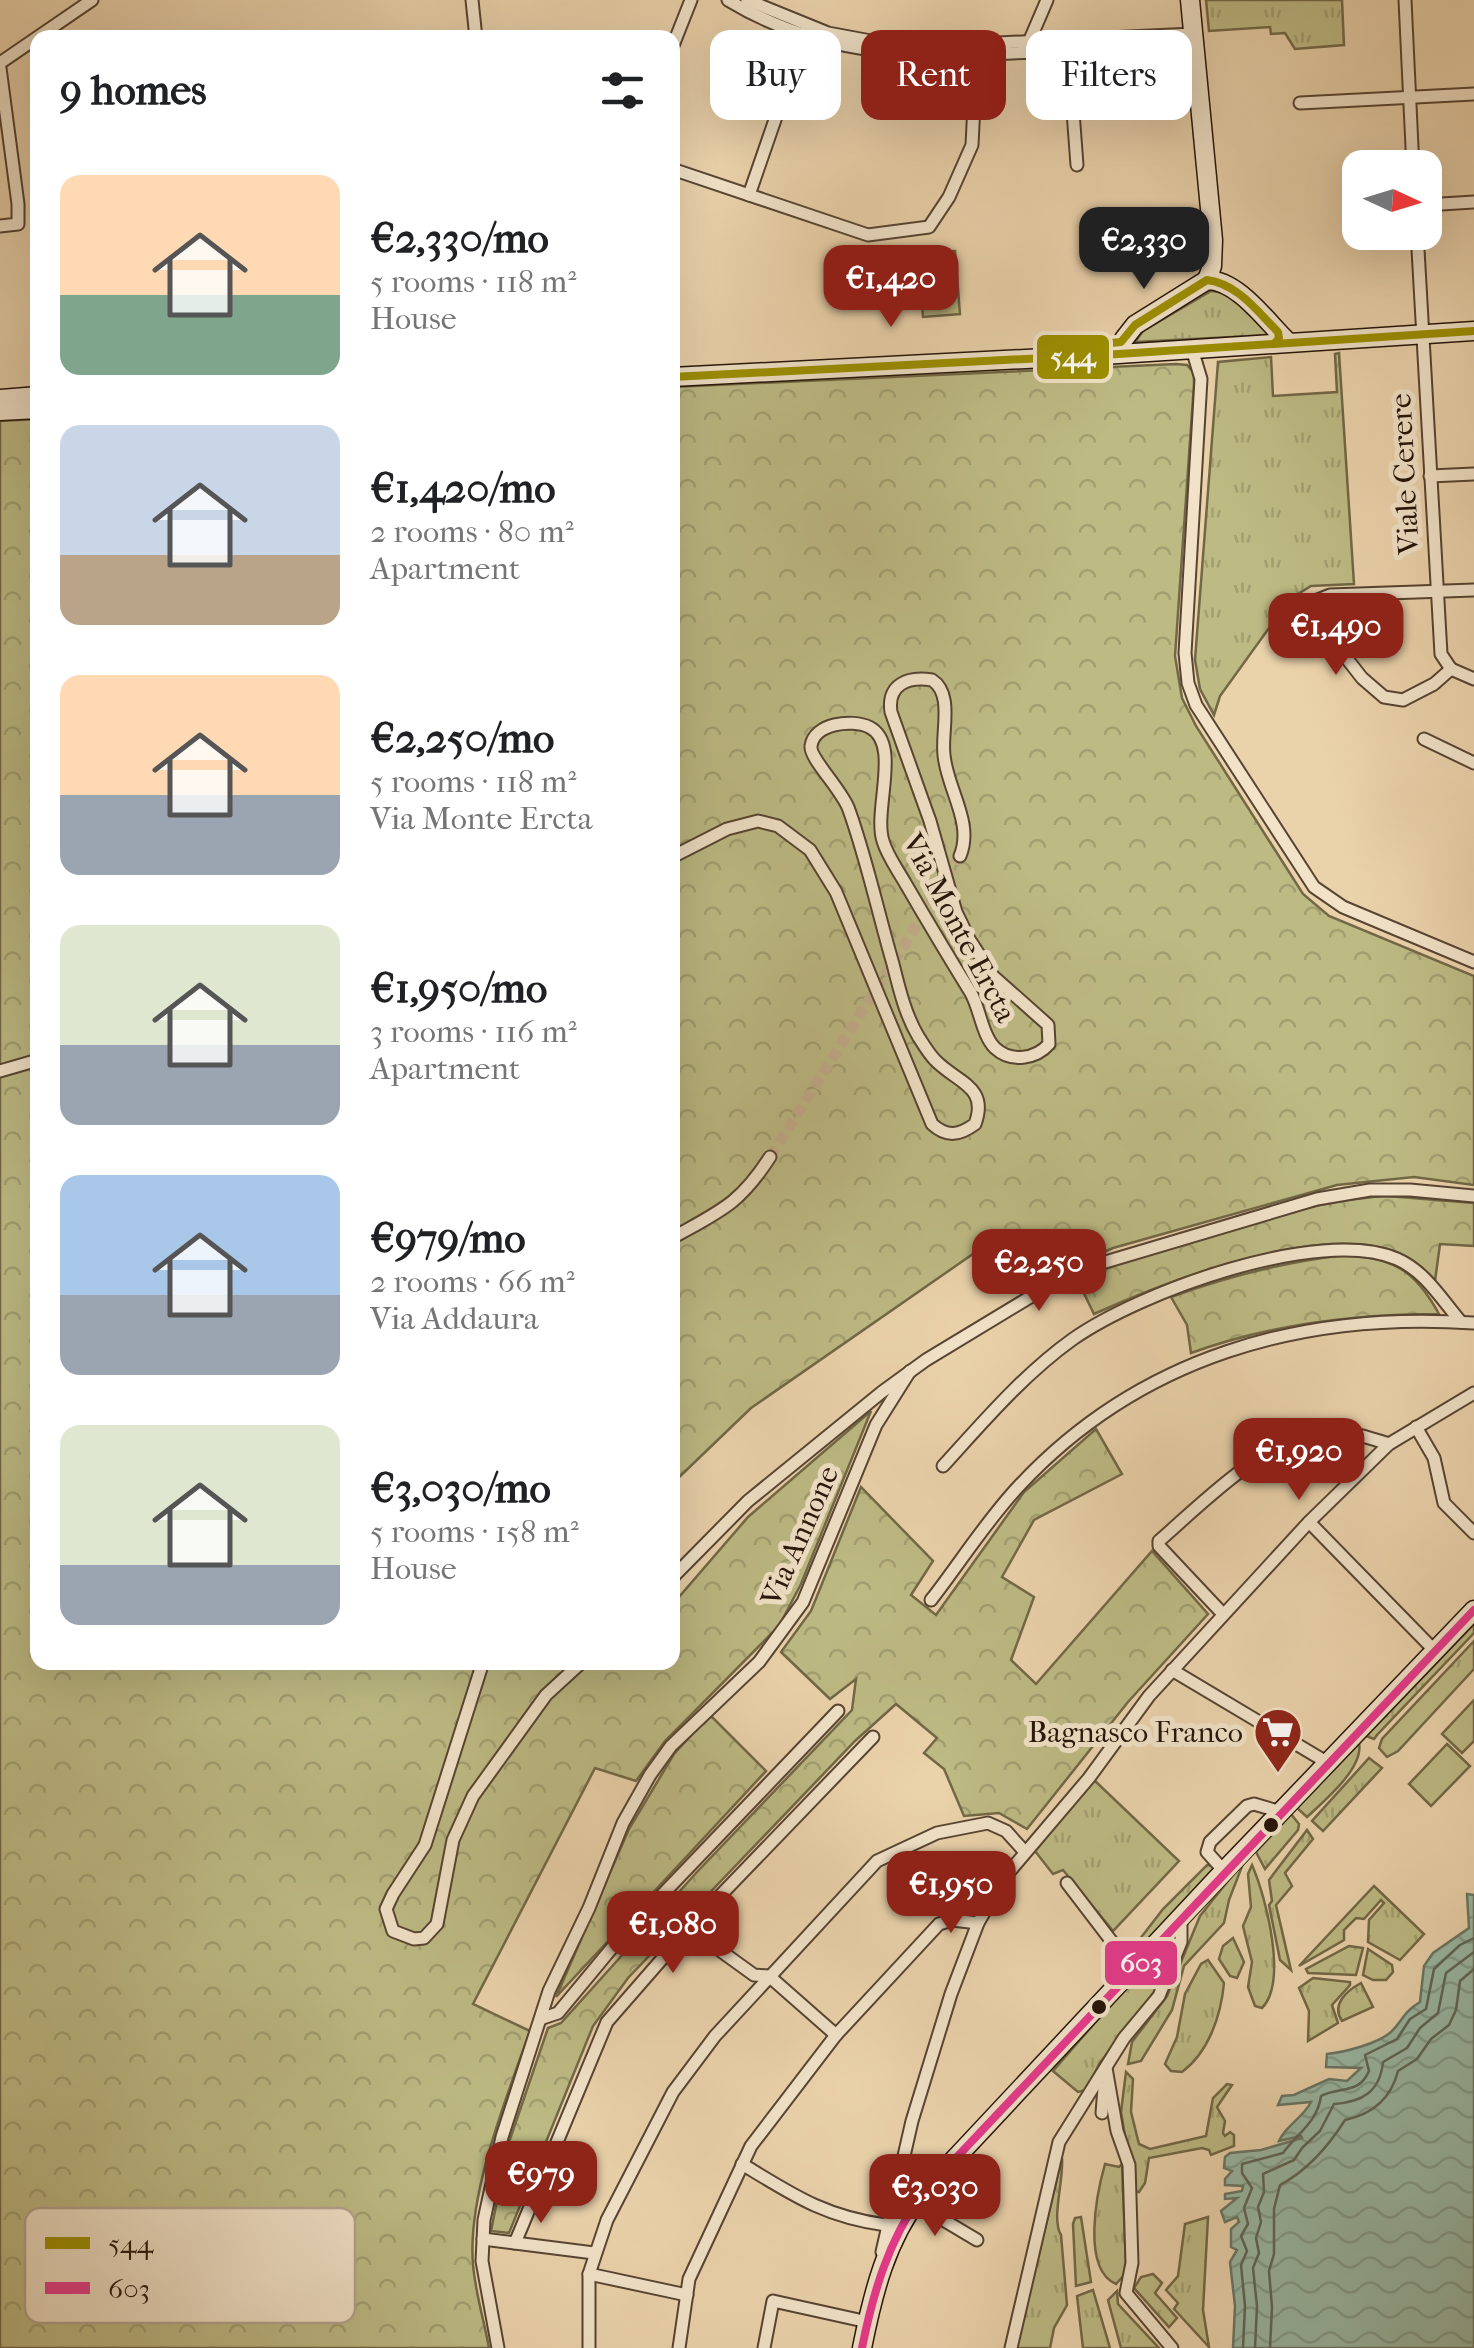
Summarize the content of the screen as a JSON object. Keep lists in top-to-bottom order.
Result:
{
  "streets": {
    "street": ["Viale Cerere", "Via Monte Ercta", "Via Annone"]
  },
  "places": {
    "supermarket": ["Bagnasco Franco"]
  },
  "lines": ["transit line 544", "transit line 603"],
  "legend": ["544", "603"],
  "north": "right",
  "page": {
    "chip": ["Buy", "Rent", "Filters"],
    "heading": "9 homes",
    "list": [
      {
        "name": "€2,330/mo",
        "note": "5 rooms · 118 m² · House"
      },
      {
        "name": "€1,420/mo",
        "note": "2 rooms · 80 m² · Apartment"
      },
      {
        "name": "€2,250/mo",
        "note": "5 rooms · 118 m² · Via Monte Ercta"
      },
      {
        "name": "€1,950/mo",
        "note": "3 rooms · 116 m² · Apartment"
      },
      {
        "name": "€979/mo",
        "note": "2 rooms · 66 m² · Via Addaura"
      },
      {
        "name": "€3,030/mo",
        "note": "5 rooms · 158 m² · House"
      }
    ],
    "price": [
      "€2,330",
      "€1,420",
      "€1,490",
      "€2,250",
      "€1,920",
      "€1,950",
      "€1,080",
      "€979",
      "€3,030"
    ]
  }
}
